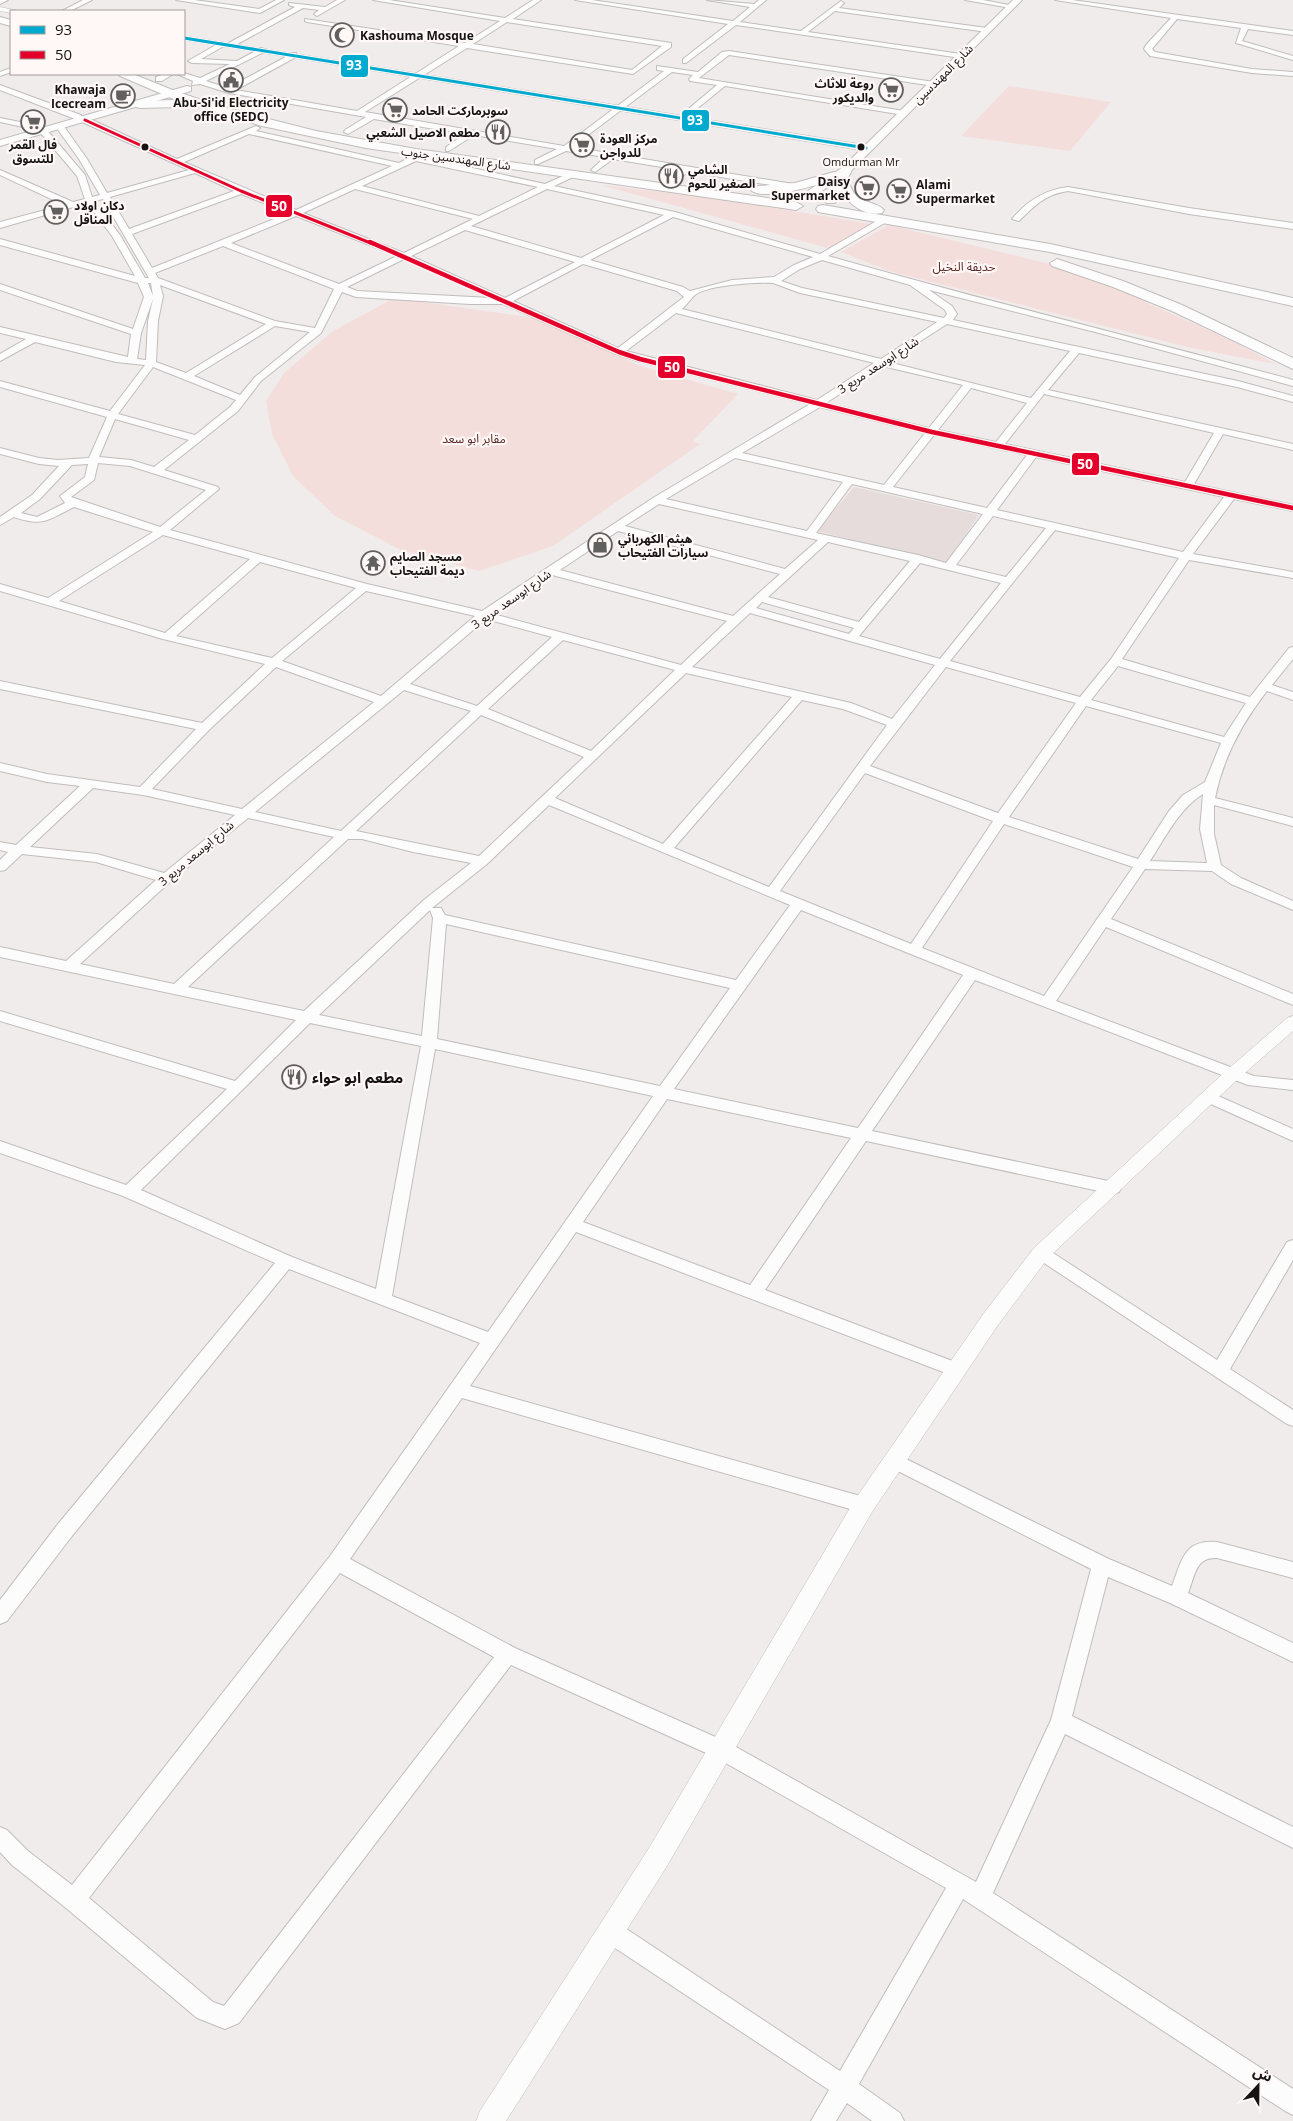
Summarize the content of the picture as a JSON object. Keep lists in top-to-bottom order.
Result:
{
  "streets": {
    "highway": ["شارع المهندسين جنوب"],
    "main road": ["شارع المهندسين"],
    "street": ["شارع ابوسعد مربع 3"]
  },
  "parks": ["حديقة النخيل", "مقابر ابو سعد"],
  "places": {
    "mosque": ["Kashouma Mosque"],
    "public building": ["Abu-Si'id Electricity office (SEDC)"],
    "supermarket": [
      "روعة للاثاث والديكور",
      "سوبرماركت الحامد",
      "فال القمر للتسوق",
      "مركز العودة للدواجن",
      "Daisy Supermarket",
      "Alami Supermarket",
      "دكان اولاد المناقل"
    ],
    "cafe": ["Khawaja Icecream"],
    "restaurant": ["مطعم الاصيل الشعبي", "الشامي الصغير للحوم", "مطعم ابو حواء"],
    "other": ["Omdurman Mr"],
    "shop": ["هيثم الكهربائي سيارات الفتيحاب"],
    "temple": ["مسجد الصايم ديمة الفتيحاب"]
  },
  "lines": ["transit line 93", "transit line 50"],
  "legend": ["93", "50"],
  "north": "top"
}
